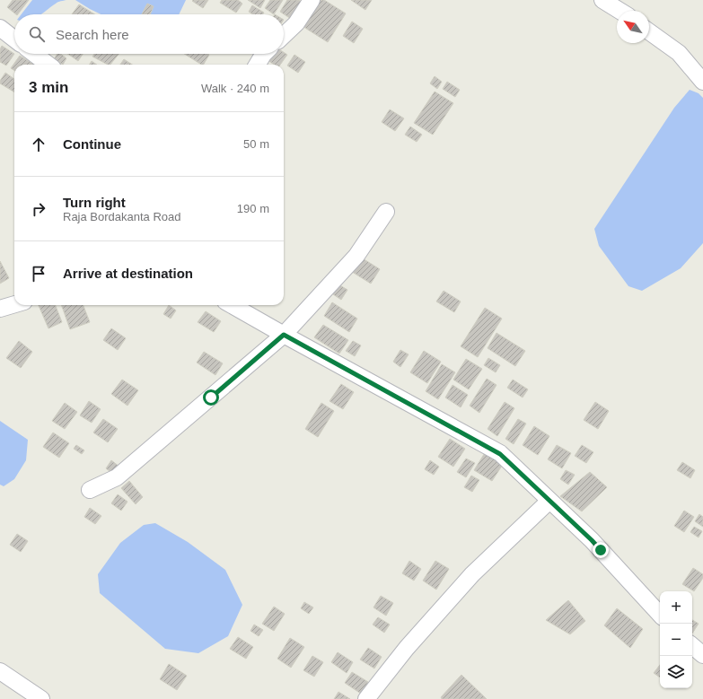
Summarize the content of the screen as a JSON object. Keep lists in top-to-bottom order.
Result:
{
  "north": "top left",
  "page": {
    "search": "Search here",
    "heading": ["3 min", "Walk · 240 m"],
    "list": [
      ["Continue", "50 m"],
      ["Turn right", "Raja Bordakanta Road", "190 m"],
      "Arrive at destination"
    ],
    "map_buttons": ["+", "−"]
  }
}
